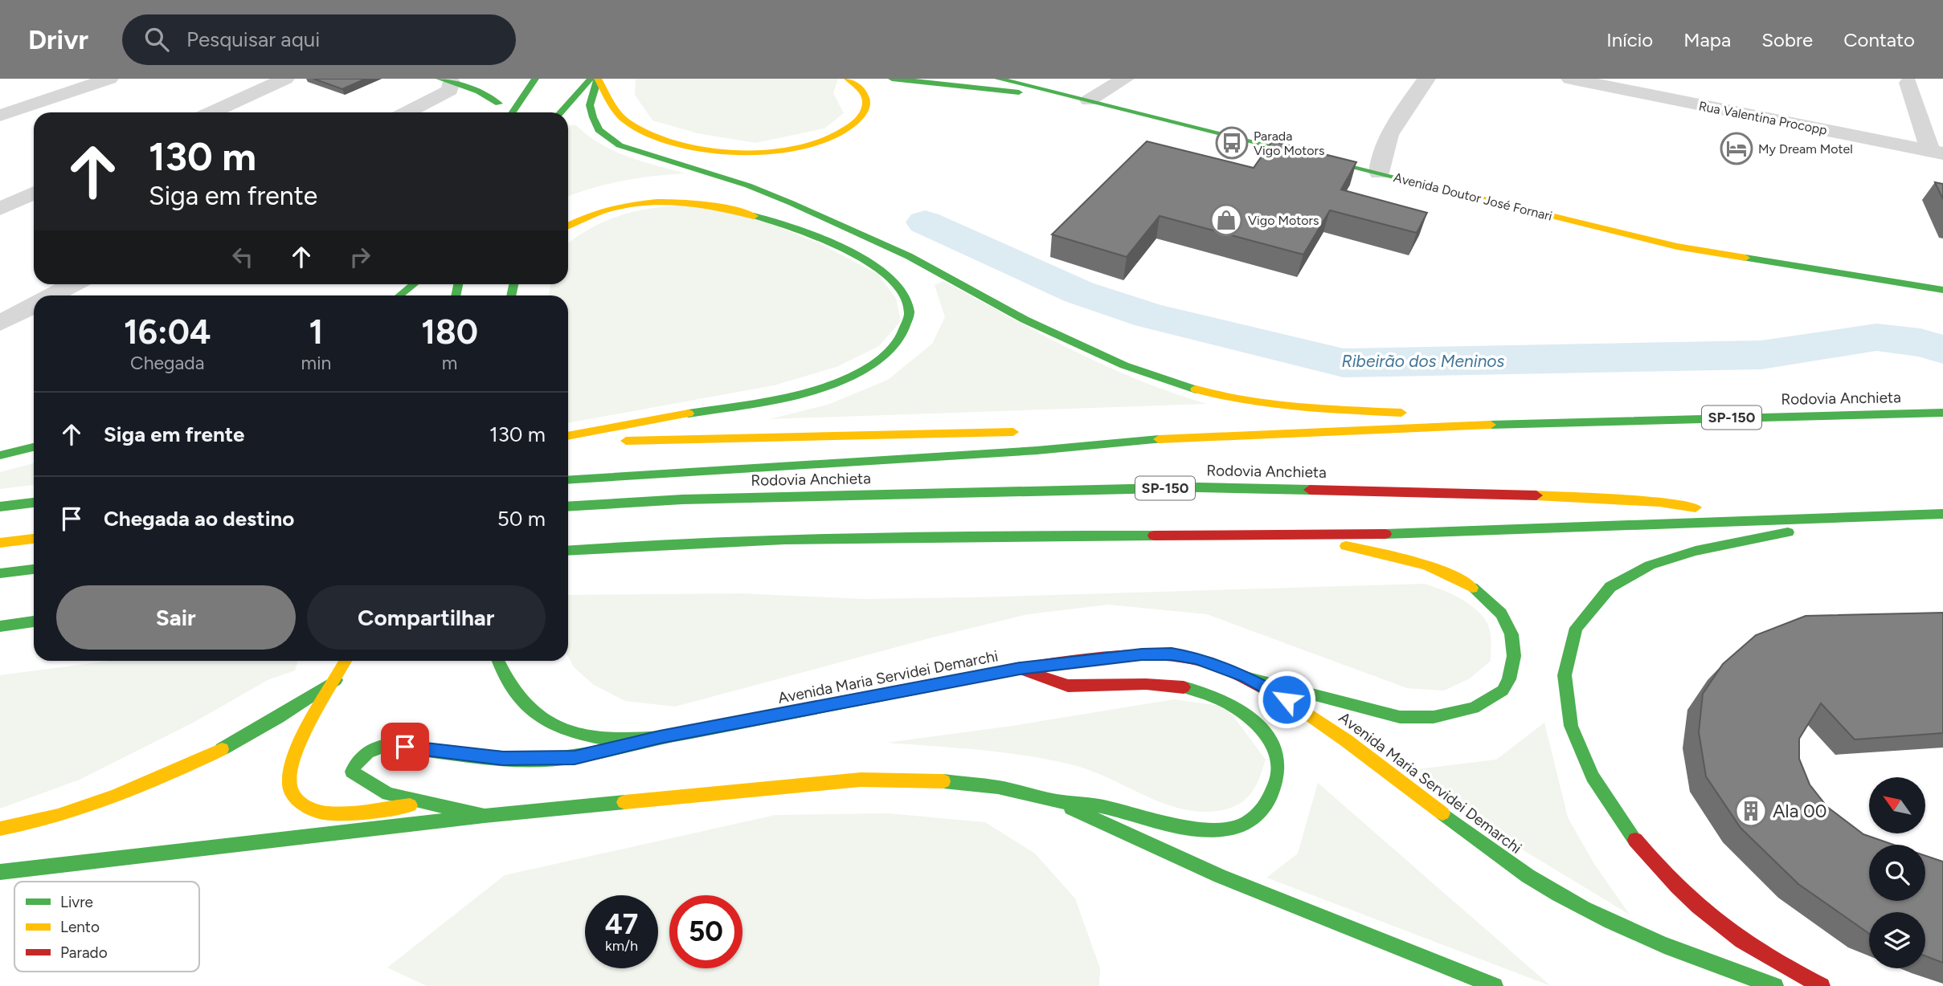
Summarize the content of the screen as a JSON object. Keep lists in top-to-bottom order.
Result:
{
  "streets": {
    "main road": [
      "Avenida Doutor José Fornari",
      "Rodovia Anchieta",
      "SP-150",
      "Avenida Maria Servidei Demarchi"
    ],
    "street": ["Rua Valentina Procopp"]
  },
  "water": ["Ribeirão dos Meninos"],
  "places": {
    "bus stop": ["Parada Vigo Motors"],
    "hotel": ["My Dream Motel"],
    "shop": ["Vigo Motors"],
    "building": ["Ala 00"]
  },
  "legend": ["Livre", "Lento", "Parado"],
  "north": "top left",
  "page": {
    "header": "Drivr",
    "search": "Pesquisar aqui",
    "nav": [
      "Início",
      "Mapa",
      "Sobre",
      "Contato"
    ],
    "turn": ["130 m", "Siga em frente"],
    "eta": [
      "16:04",
      "Chegada",
      "1",
      "min",
      "180",
      "m"
    ],
    "list": [
      {
        "name": "Siga em frente",
        "value": "130 m"
      },
      {
        "name": "Chegada ao destino",
        "value": "50 m"
      }
    ],
    "buttons": ["Sair", "Compartilhar"],
    "speed": "47 km/h",
    "limit": "50"
  }
}
